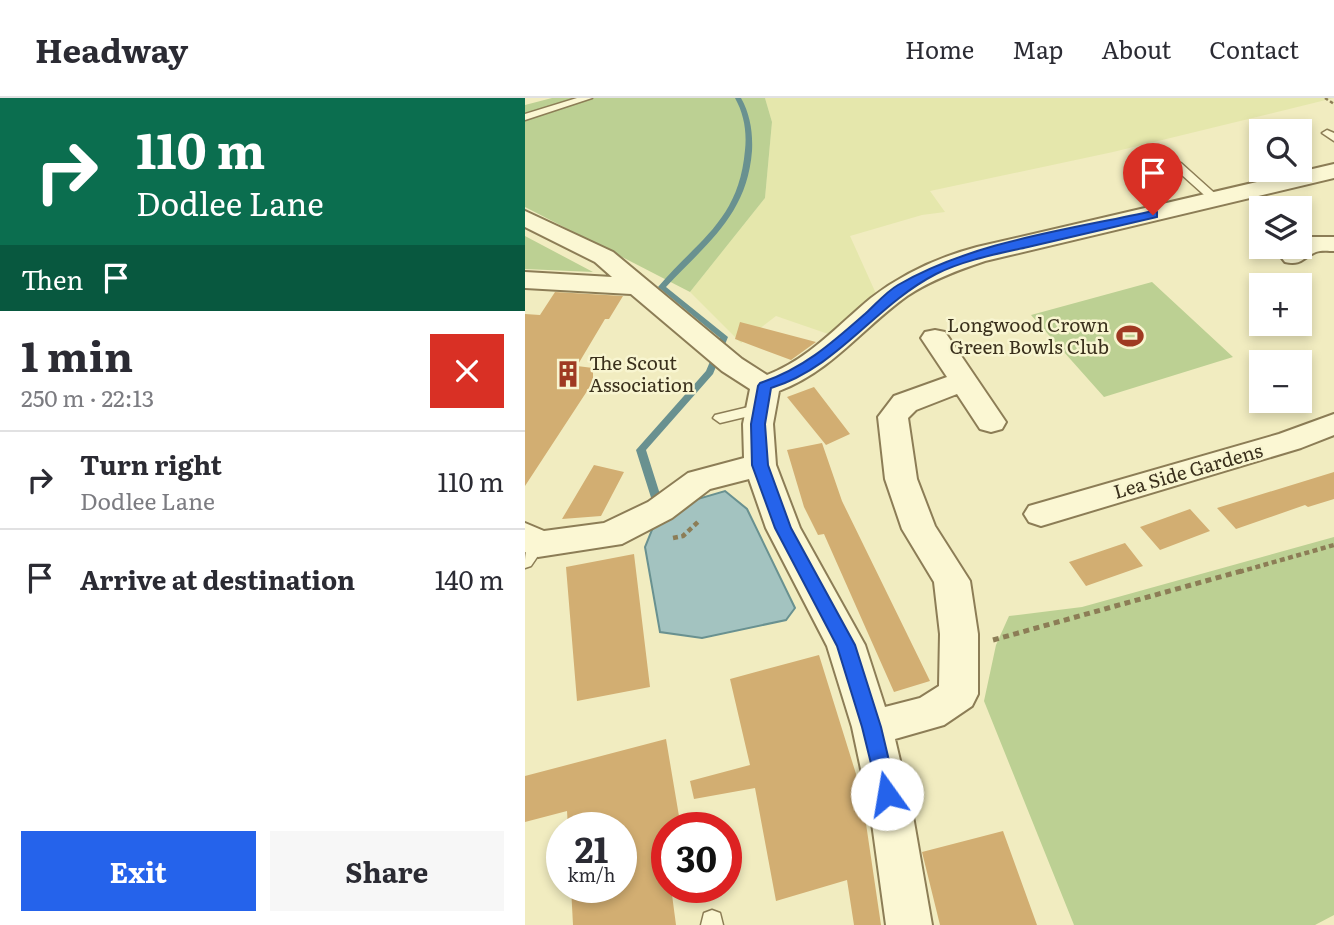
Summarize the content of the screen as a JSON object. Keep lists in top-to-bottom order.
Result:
{
  "streets": {
    "street": ["Lea Side Gardens"]
  },
  "places": {
    "sports": ["Longwood Crown Green Bowls Club"],
    "building": ["The Scout Association"]
  },
  "page": {
    "header": "Headway",
    "nav": [
      "Home",
      "Map",
      "About",
      "Contact"
    ],
    "turn": ["110 m", "Dodlee Lane"],
    "map_buttons": ["+", "−"],
    "then": "Then",
    "heading": ["1 min", "250 m · 22:13"],
    "list": [
      {
        "name": "Turn right",
        "note": "Dodlee Lane",
        "value": "110 m"
      },
      {
        "name": "Arrive at destination",
        "value": "140 m"
      }
    ],
    "speed": "21 km/h",
    "limit": "30",
    "buttons": ["Exit", "Share"]
  }
}
